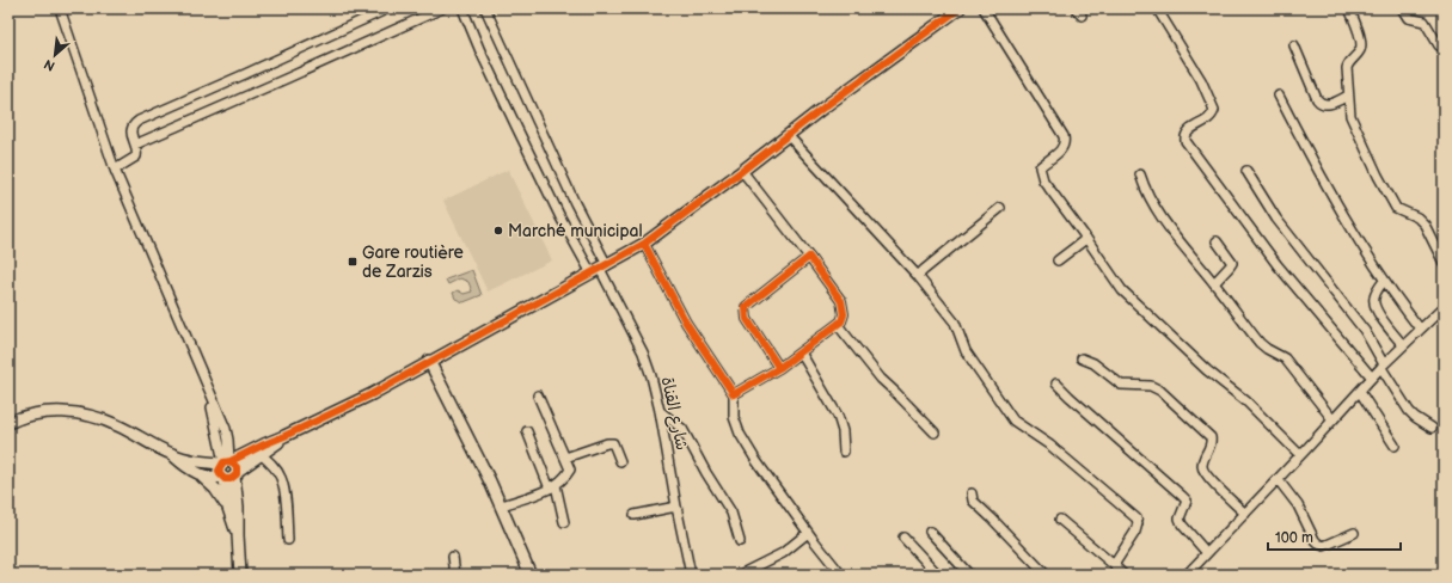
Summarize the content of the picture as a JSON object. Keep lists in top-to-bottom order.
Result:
{
  "streets": {
    "street": ["شارع القناة"]
  },
  "places": {
    "other": ["Marché municipal"],
    "transit": ["Gare routière de Zarzis"]
  },
  "scale_bar": "100 m",
  "north": "bottom left"
}
